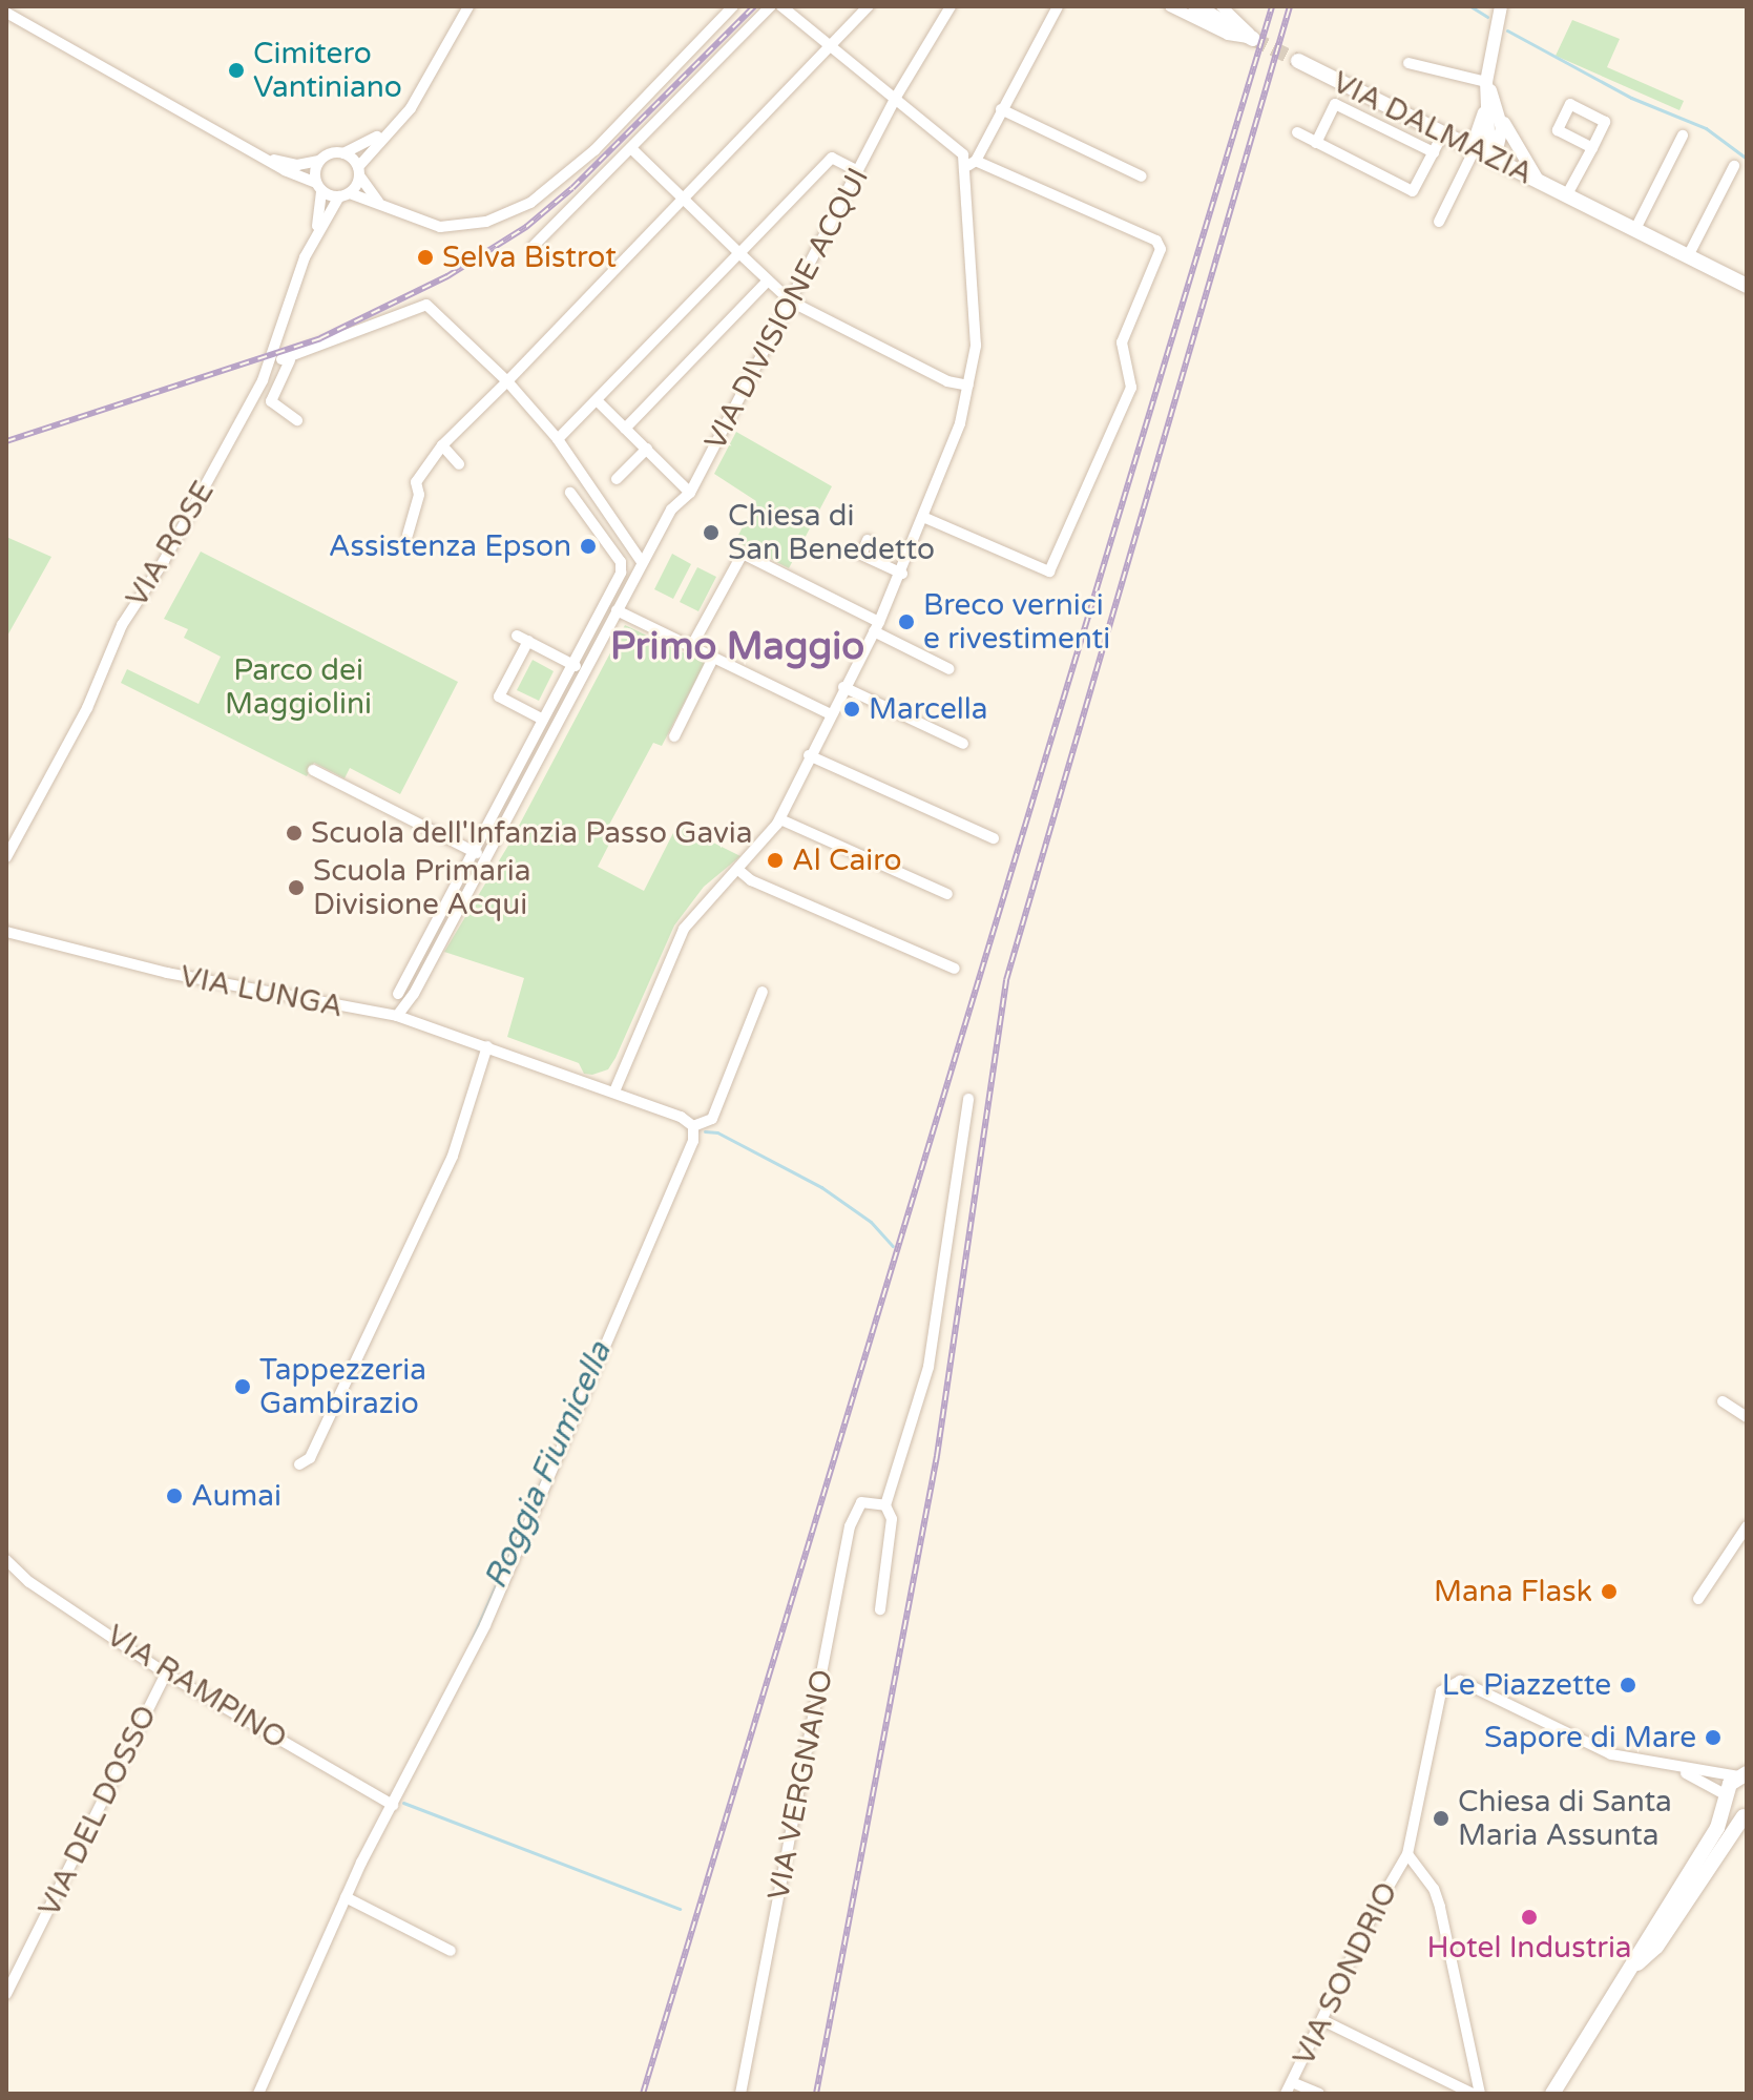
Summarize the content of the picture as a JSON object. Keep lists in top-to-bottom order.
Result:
{
  "streets": {
    "main road": ["VIA DALMAZIA"],
    "street": [
      "VIA DIVISIONE ACQUI",
      "VIA ROSE",
      "VIA LUNGA",
      "VIA RAMPINO",
      "VIA VERGNANO",
      "VIA DEL DOSSO",
      "VIA SONDRIO"
    ]
  },
  "crossings": [
    ["VIA DIVISIONE ACQUI", "VIA LUNGA"],
    ["VIA RAMPINO", "VIA DEL DOSSO"]
  ],
  "districts": ["Primo Maggio"],
  "water": ["Roggia Fiumicella"],
  "parks": ["Parco dei Maggiolini"],
  "places": [
    "Cimitero Vantiniano",
    "Selva Bistrot",
    "Chiesa di San Benedetto",
    "Assistenza Epson",
    "Breco vernici e rivestimenti",
    "Marcella",
    "Scuola dell'Infanzia Passo Gavia",
    "Al Cairo",
    "Scuola Primaria Divisione Acqui",
    "Tappezzeria Gambirazio",
    "Aumai",
    "Mana Flask",
    "Le Piazzette",
    "Sapore di Mare",
    "Chiesa di Santa Maria Assunta",
    "Hotel Industria"
  ]
}
